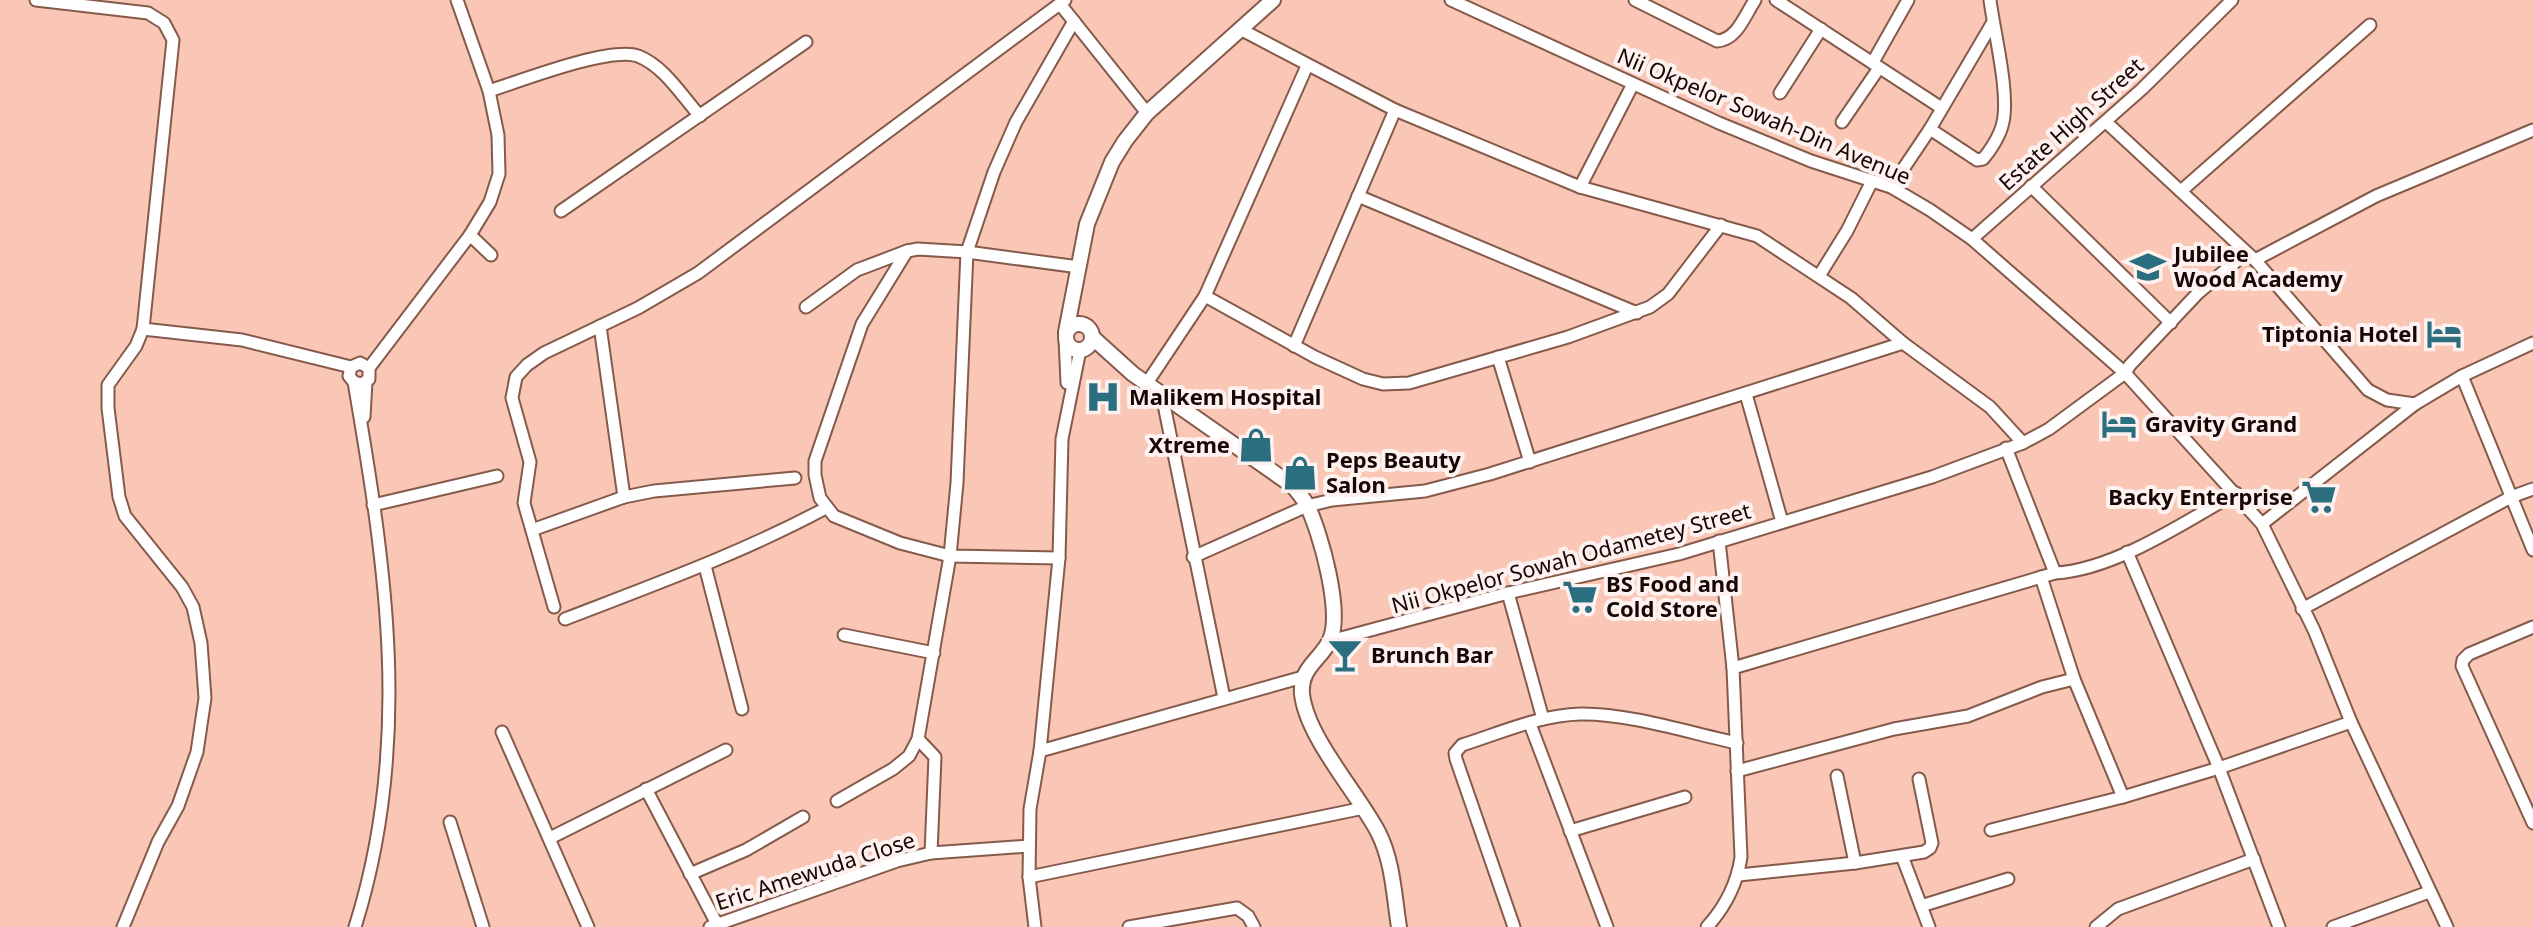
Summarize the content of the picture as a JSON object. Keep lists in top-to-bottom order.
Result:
{
  "streets": {
    "street": [
      "Nii Okpelor Sowah-Din Avenue",
      "Estate High Street",
      "Nii Okpelor Sowah Odametey Street",
      "Eric Amewuda Close"
    ]
  },
  "crossings": [
    ["Nii Okpelor Sowah-Din Avenue", "Estate High Street"]
  ],
  "places": {
    "school or university": ["Jubilee Wood Academy"],
    "hotel": ["Tiptonia Hotel", "Gravity Grand"],
    "hospital": ["Malikem Hospital"],
    "shop": ["Xtreme", "Peps Beauty Salon"],
    "supermarket": ["Backy Enterprise", "BS Food and Cold Store"],
    "bar": ["Brunch Bar"]
  }
}
